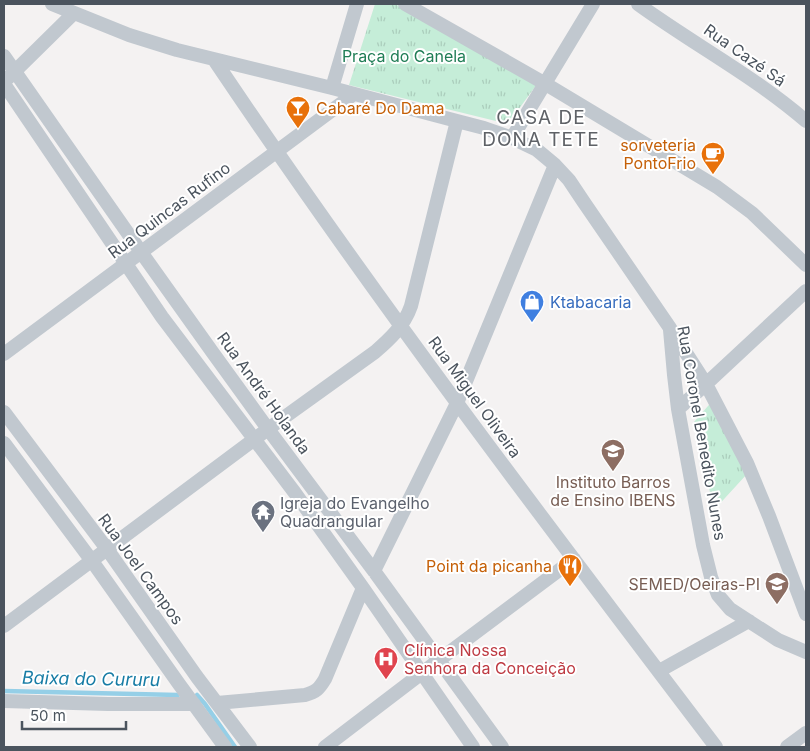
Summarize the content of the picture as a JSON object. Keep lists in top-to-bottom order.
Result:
{
  "streets": {
    "street": [
      "Rua Cazé Sá",
      "Rua Quincas Rufino",
      "Rua André Holanda",
      "Rua Miguel Oliveira",
      "Rua Coronel Benedito Nunes",
      "Rua Joel Campos"
    ]
  },
  "crossings": [
    ["Rua Quincas Rufino", "Rua André Holanda"],
    ["Rua Quincas Rufino", "Rua Miguel Oliveira"],
    ["Rua Quincas Rufino", "Rua Coronel Benedito Nunes"],
    ["Rua Miguel Oliveira", "Rua Coronel Benedito Nunes"]
  ],
  "districts": ["CASA DE DONA TETE"],
  "water": ["Baixa do Cururu"],
  "parks": ["Praça do Canela"],
  "places": {
    "bar": ["Cabaré Do Dama"],
    "cafe": ["sorveteria PontoFrio"],
    "shop": ["Ktabacaria"],
    "school or university": ["Instituto Barros de Ensino IBENS", "SEMED/Oeiras-PI"],
    "temple": ["Igreja do Evangelho Quadrangular"],
    "restaurant": ["Point da picanha"],
    "hospital": ["Clínica Nossa Senhora da Conceição"]
  },
  "scale_bar": "50 m"
}
